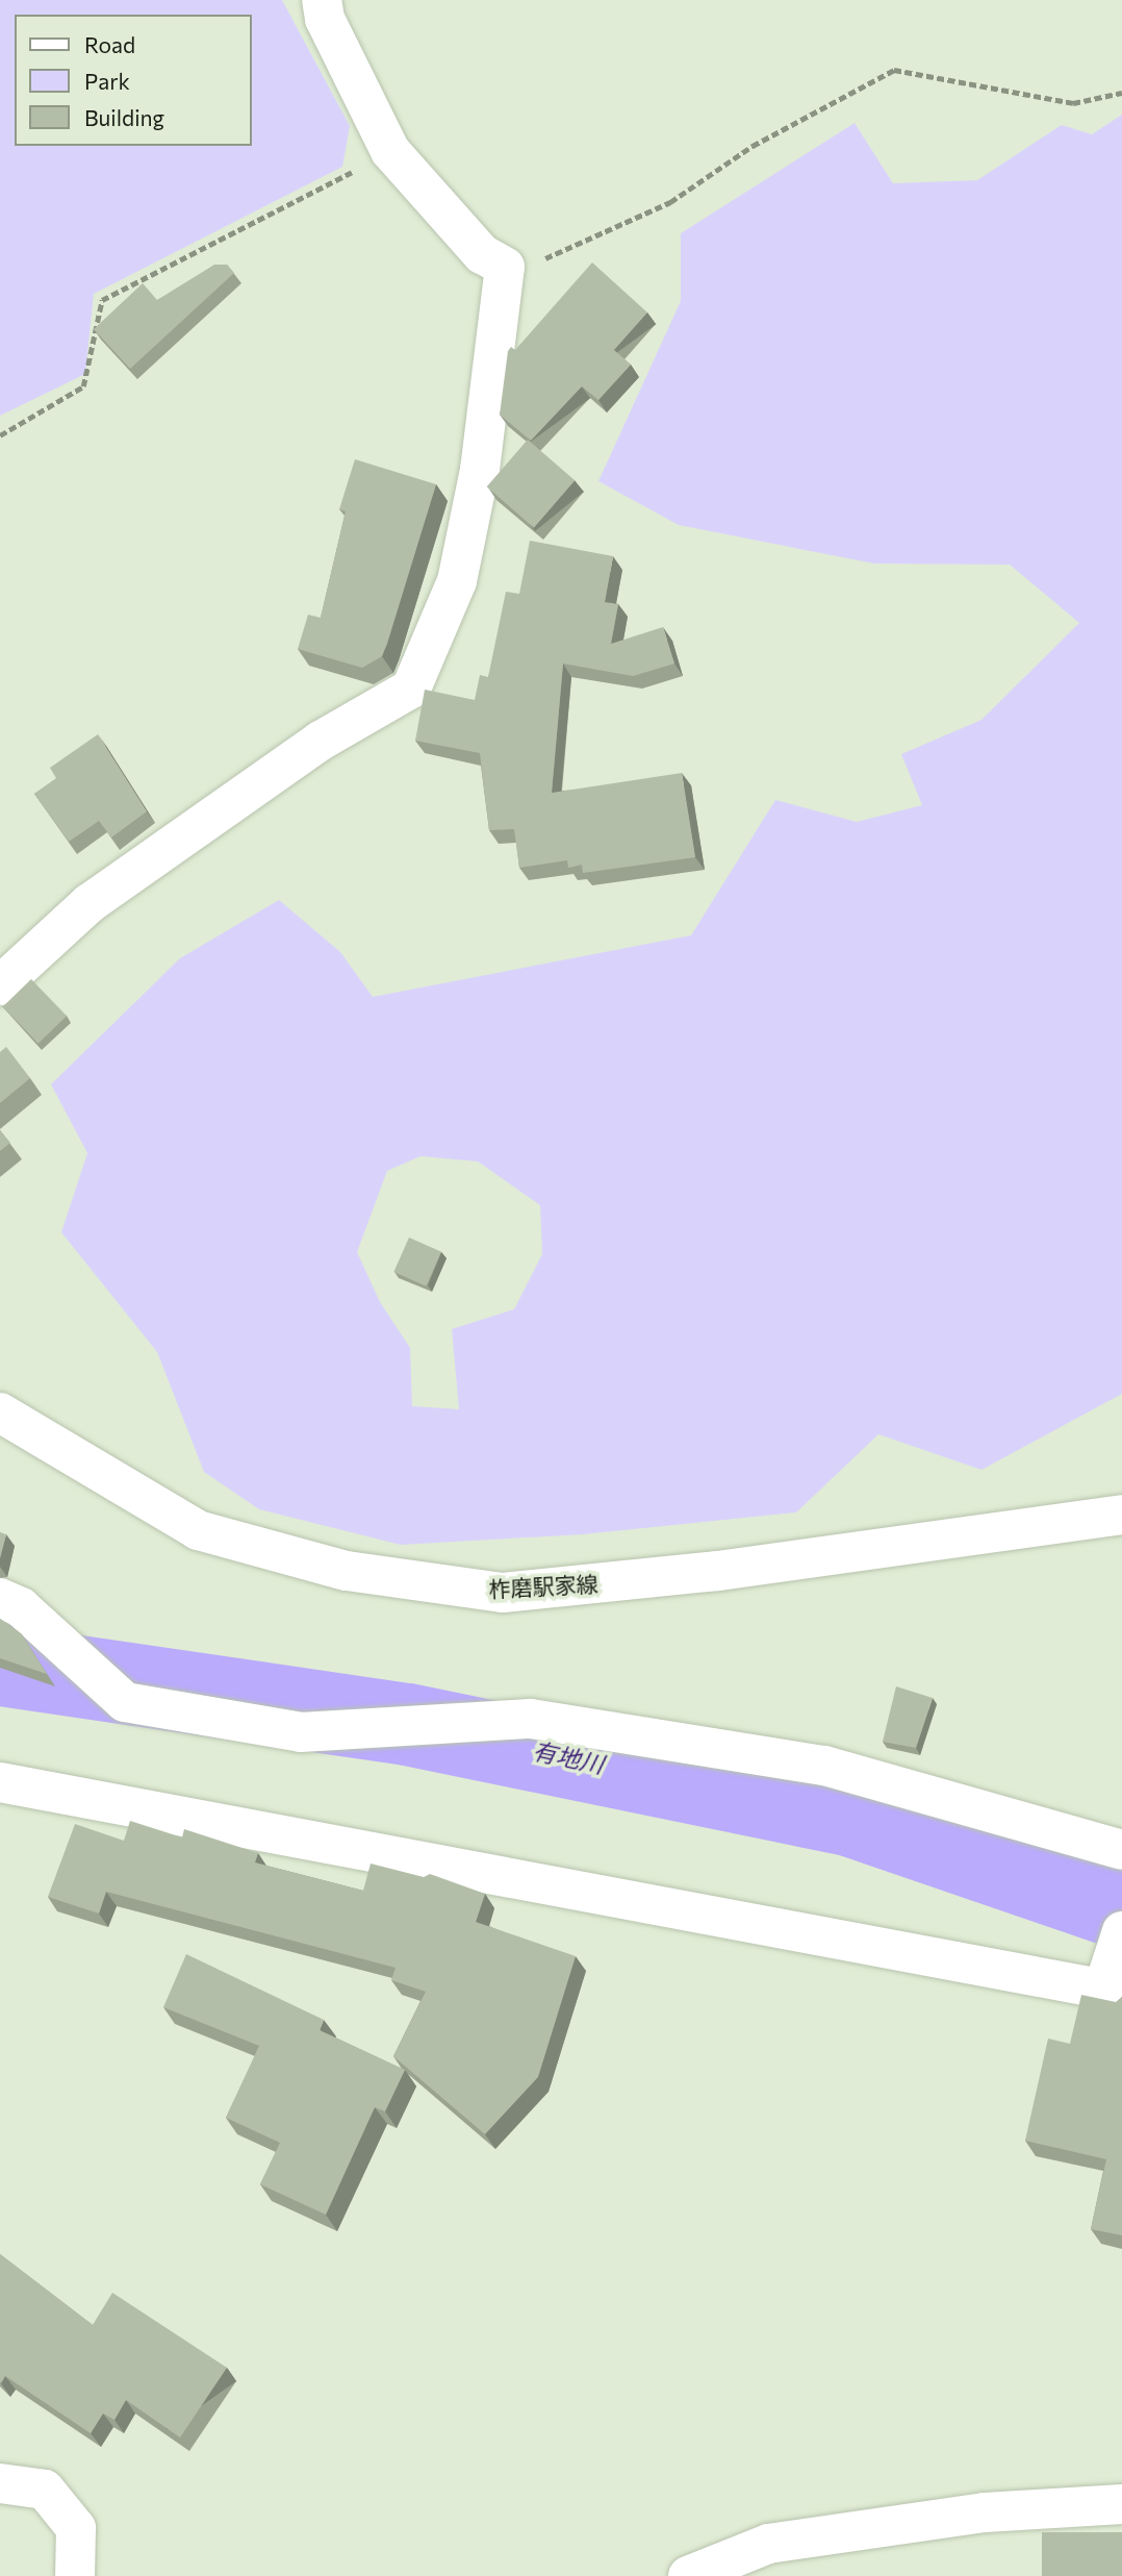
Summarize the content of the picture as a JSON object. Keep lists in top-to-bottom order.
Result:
{
  "streets": {
    "street": ["柞磨駅家線"]
  },
  "water": ["有地川"],
  "legend": ["Road", "Park", "Building"]
}
